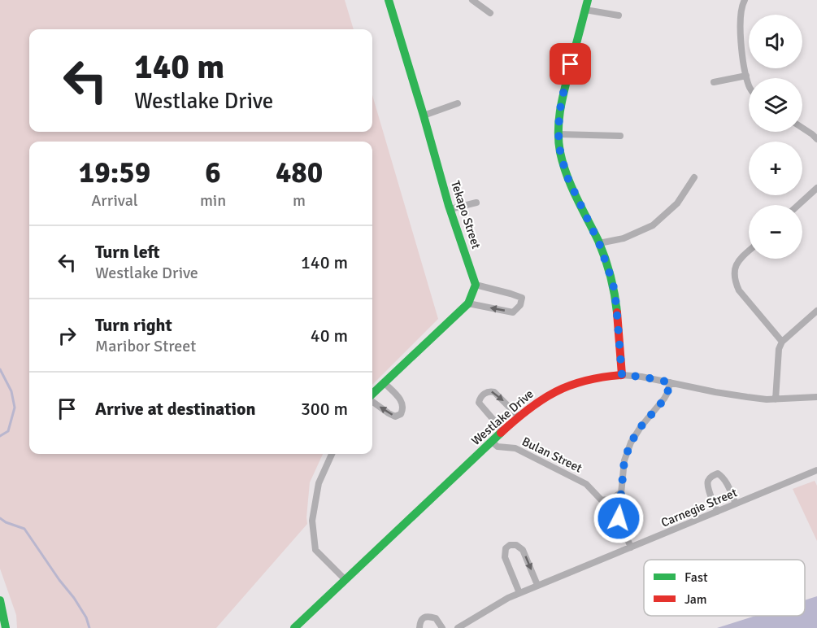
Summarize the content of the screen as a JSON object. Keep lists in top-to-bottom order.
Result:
{
  "streets": {
    "street": [
      "Tekapo Street",
      "Westlake Drive",
      "Bulan Street",
      "Carnegie Street"
    ]
  },
  "crossings": [
    ["Westlake Drive", "Bulan Street"]
  ],
  "legend": ["Fast", "Jam"],
  "page": {
    "map_buttons": ["+", "−"],
    "turn": ["140 m", "Westlake Drive"],
    "eta": [
      "19:59",
      "Arrival",
      "6",
      "min",
      "480",
      "m"
    ],
    "list": [
      {
        "name": "Turn left",
        "note": "Westlake Drive",
        "value": "140 m"
      },
      {
        "name": "Turn right",
        "note": "Maribor Street",
        "value": "40 m"
      },
      {
        "name": "Arrive at destination",
        "value": "300 m"
      }
    ]
  }
}
